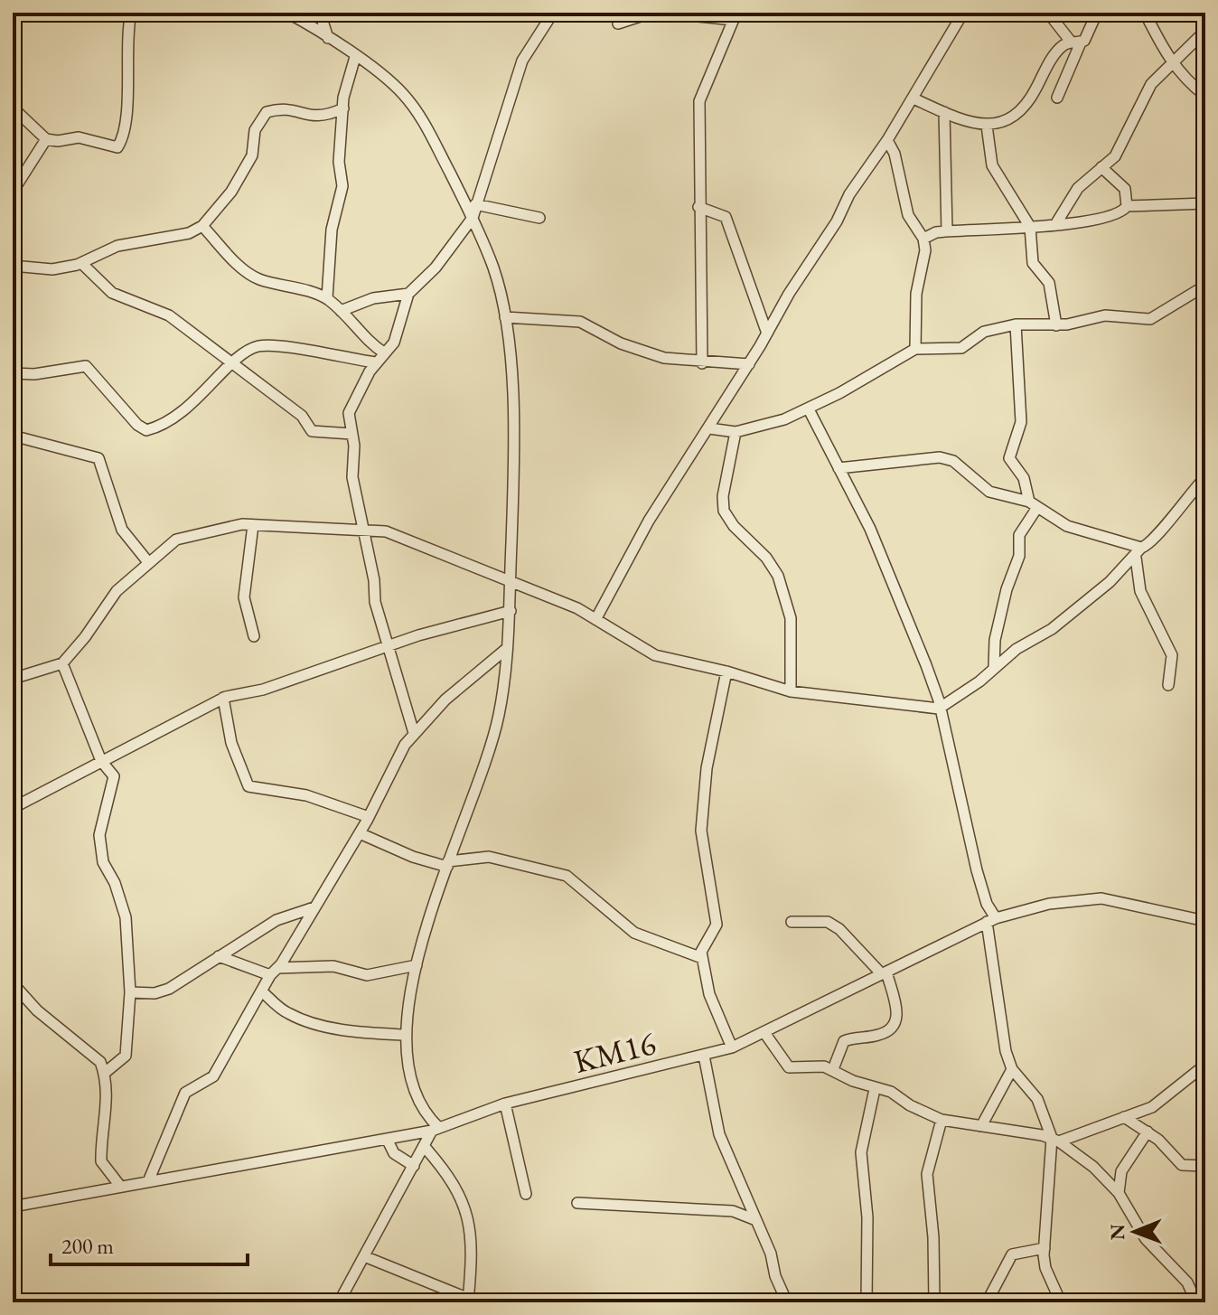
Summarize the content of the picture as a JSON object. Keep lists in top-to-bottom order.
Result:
{
  "streets": {
    "street": ["KM16"]
  },
  "scale_bar": "200 m",
  "north": "left"
}
